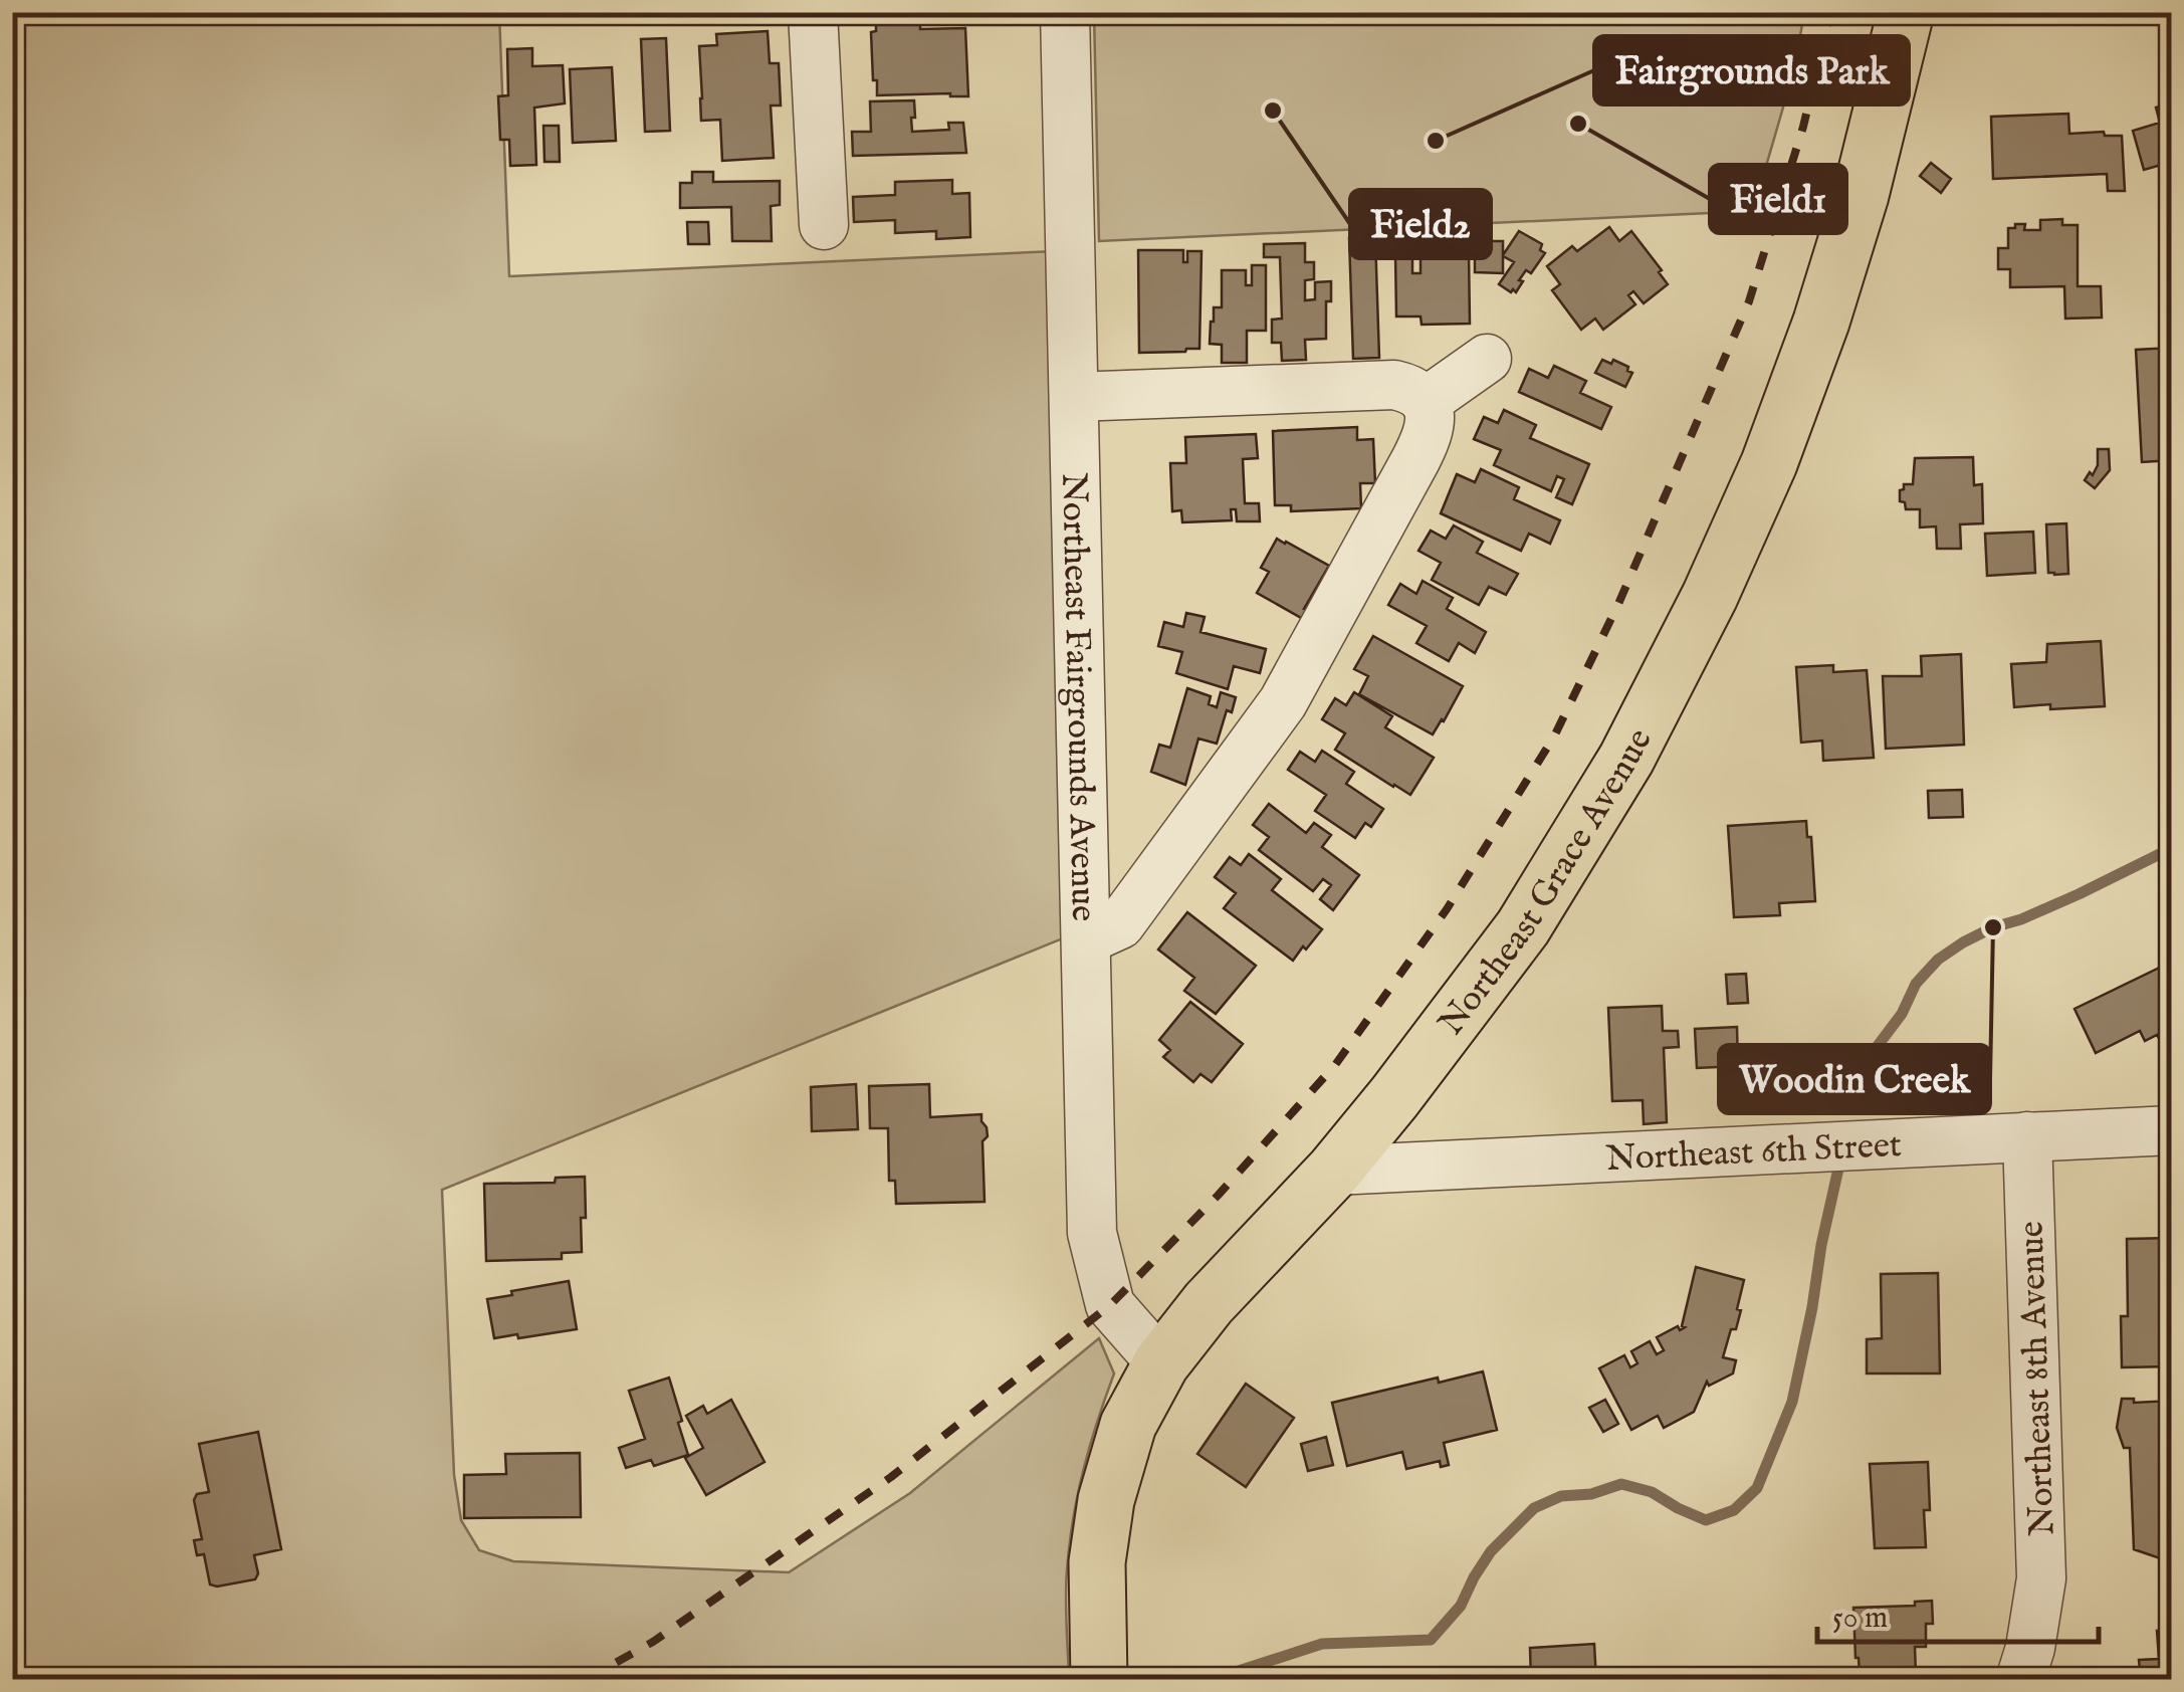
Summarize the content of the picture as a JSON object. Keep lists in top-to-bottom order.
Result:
{
  "streets": {
    "main road": ["Northeast Grace Avenue"],
    "street": ["Northeast Fairgrounds Avenue", "Northeast 6th Street", "Northeast 8th Avenue"]
  },
  "crossings": [
    ["Northeast Fairgrounds Avenue", "Northeast Grace Avenue"],
    ["Northeast Grace Avenue", "Northeast 6th Street"],
    ["Northeast 6th Street", "Northeast 8th Avenue"]
  ],
  "places": [
    "Field2",
    "Field1",
    "Fairgrounds Park",
    "Woodin Creek"
  ],
  "scale_bar": "50 m"
}
